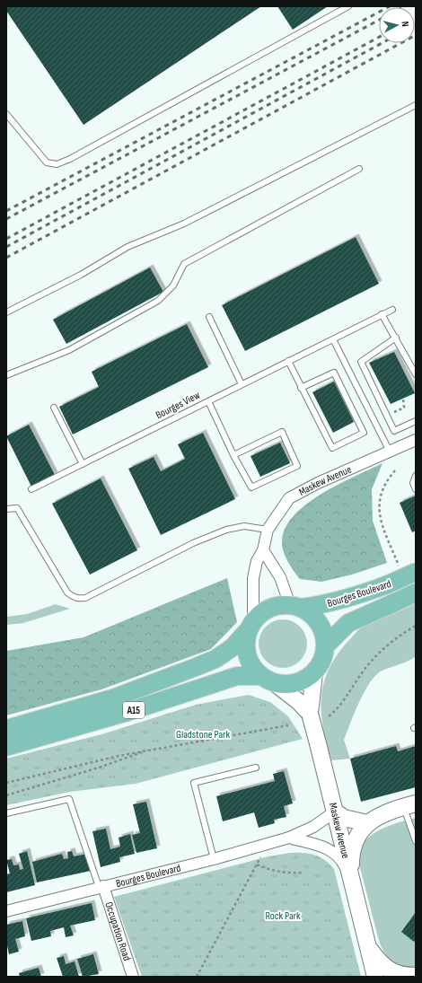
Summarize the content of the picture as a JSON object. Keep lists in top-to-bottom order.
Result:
{
  "streets": {
    "main road": ["Bourges Boulevard", "A15"],
    "street": ["Maskew Avenue", "Occupation Road"],
    "lane": ["Bourges View"]
  },
  "crossings": [
    ["Maskew Avenue", "Bourges Boulevard"],
    ["Maskew Avenue", "A15"],
    ["Bourges Boulevard", "A15"],
    ["Bourges Boulevard", "Occupation Road"]
  ],
  "parks": ["Gladstone Park", "Rock Park"],
  "north": "right"
}
